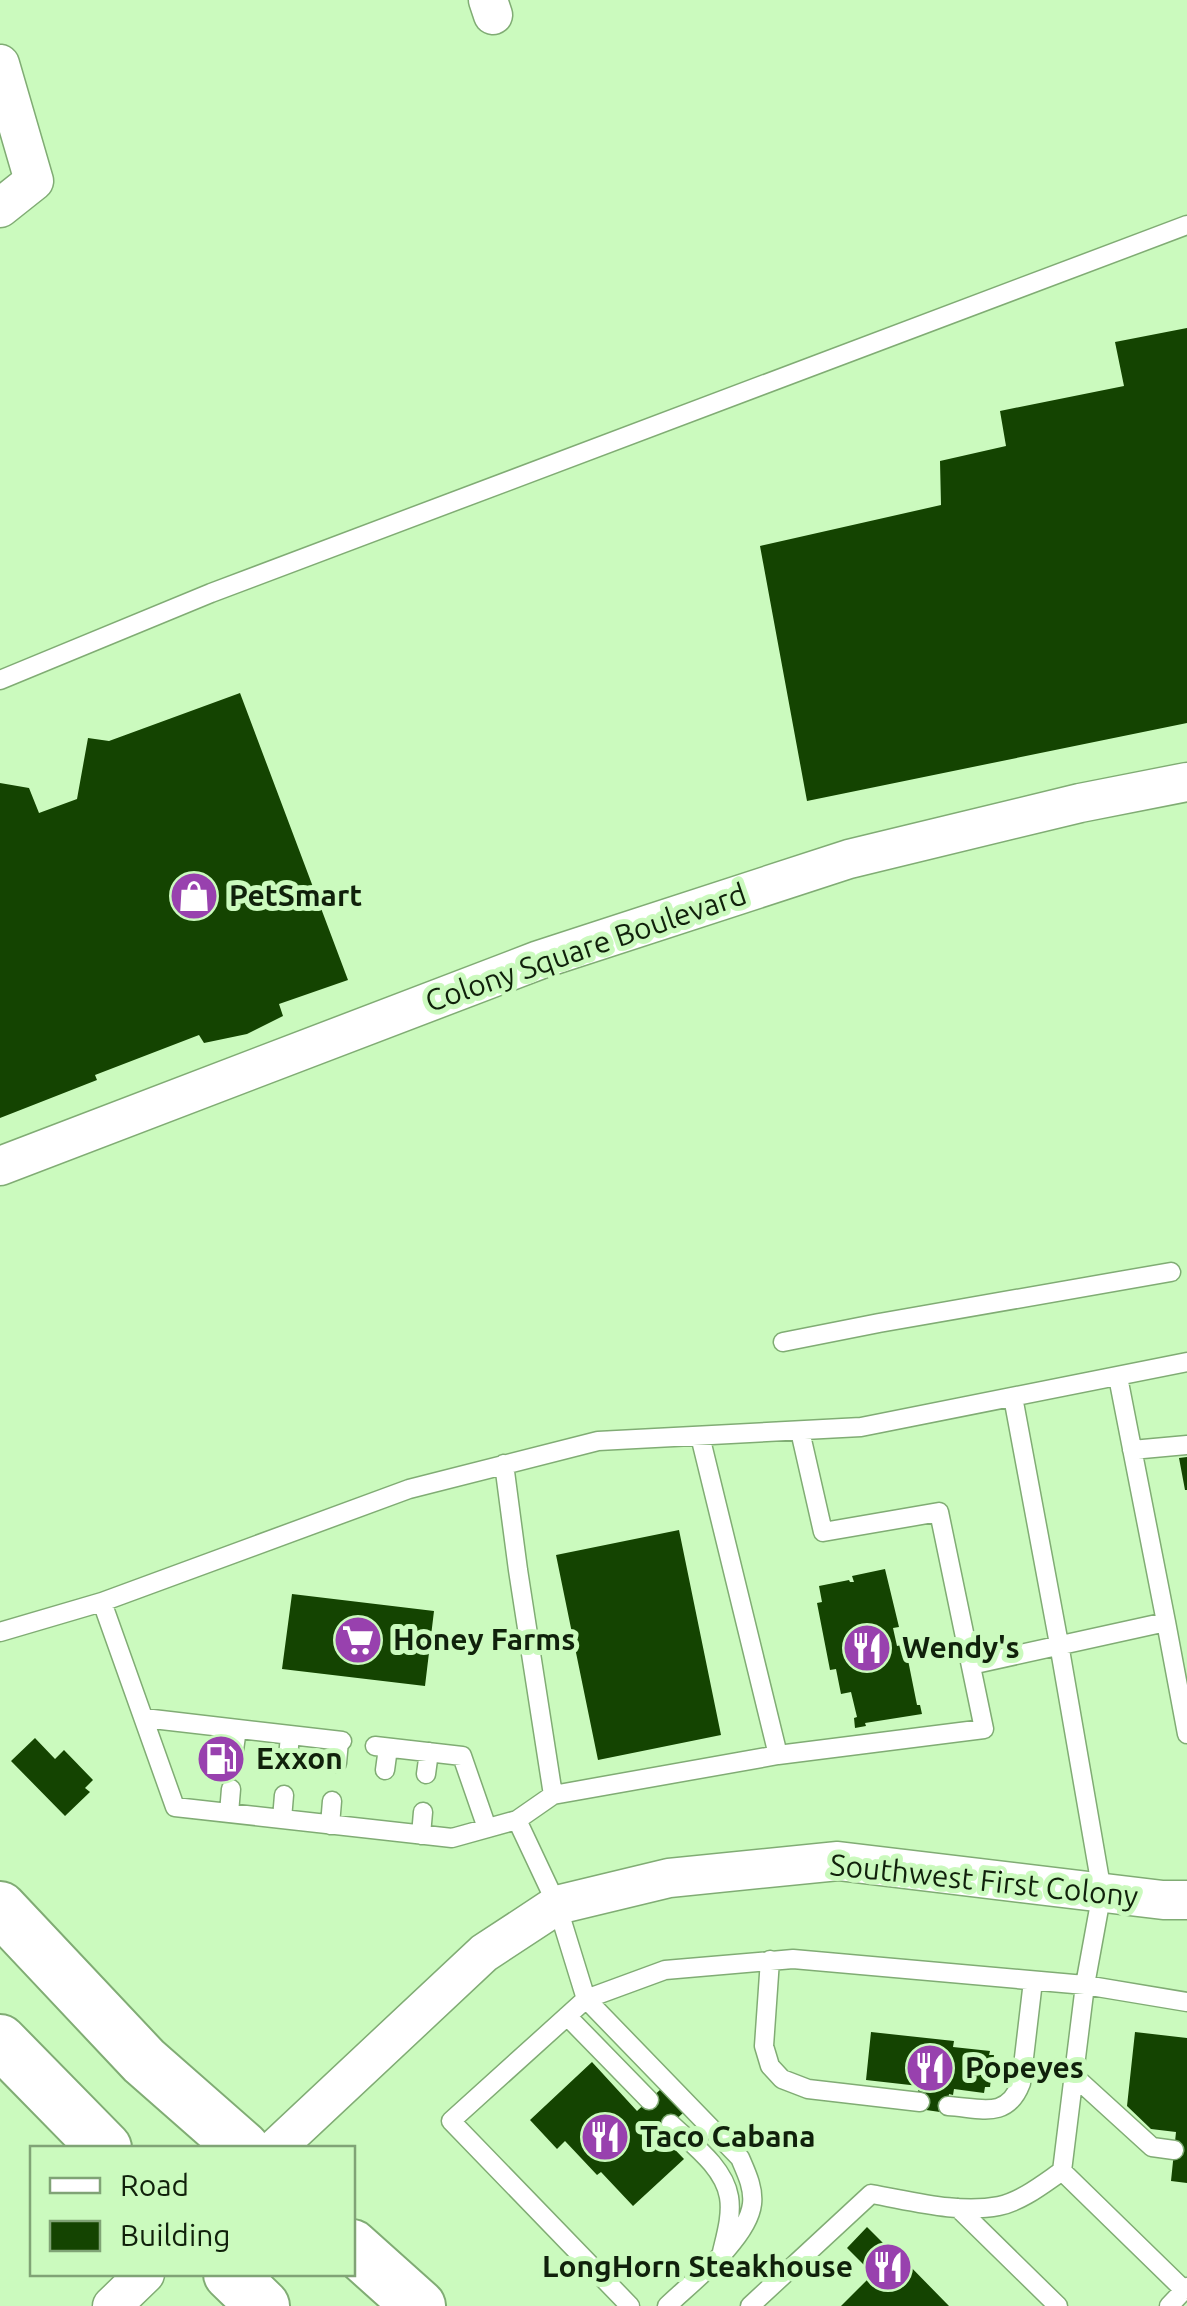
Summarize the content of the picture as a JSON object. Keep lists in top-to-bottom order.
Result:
{
  "streets": {
    "street": ["Colony Square Boulevard", "Southwest First Colony"]
  },
  "places": {
    "shop": ["PetSmart"],
    "supermarket": ["Honey Farms"],
    "restaurant": [
      "Wendy's",
      "Popeyes",
      "Taco Cabana",
      "LongHorn Steakhouse"
    ],
    "fuel station": ["Exxon"]
  },
  "legend": ["Road", "Building"]
}
